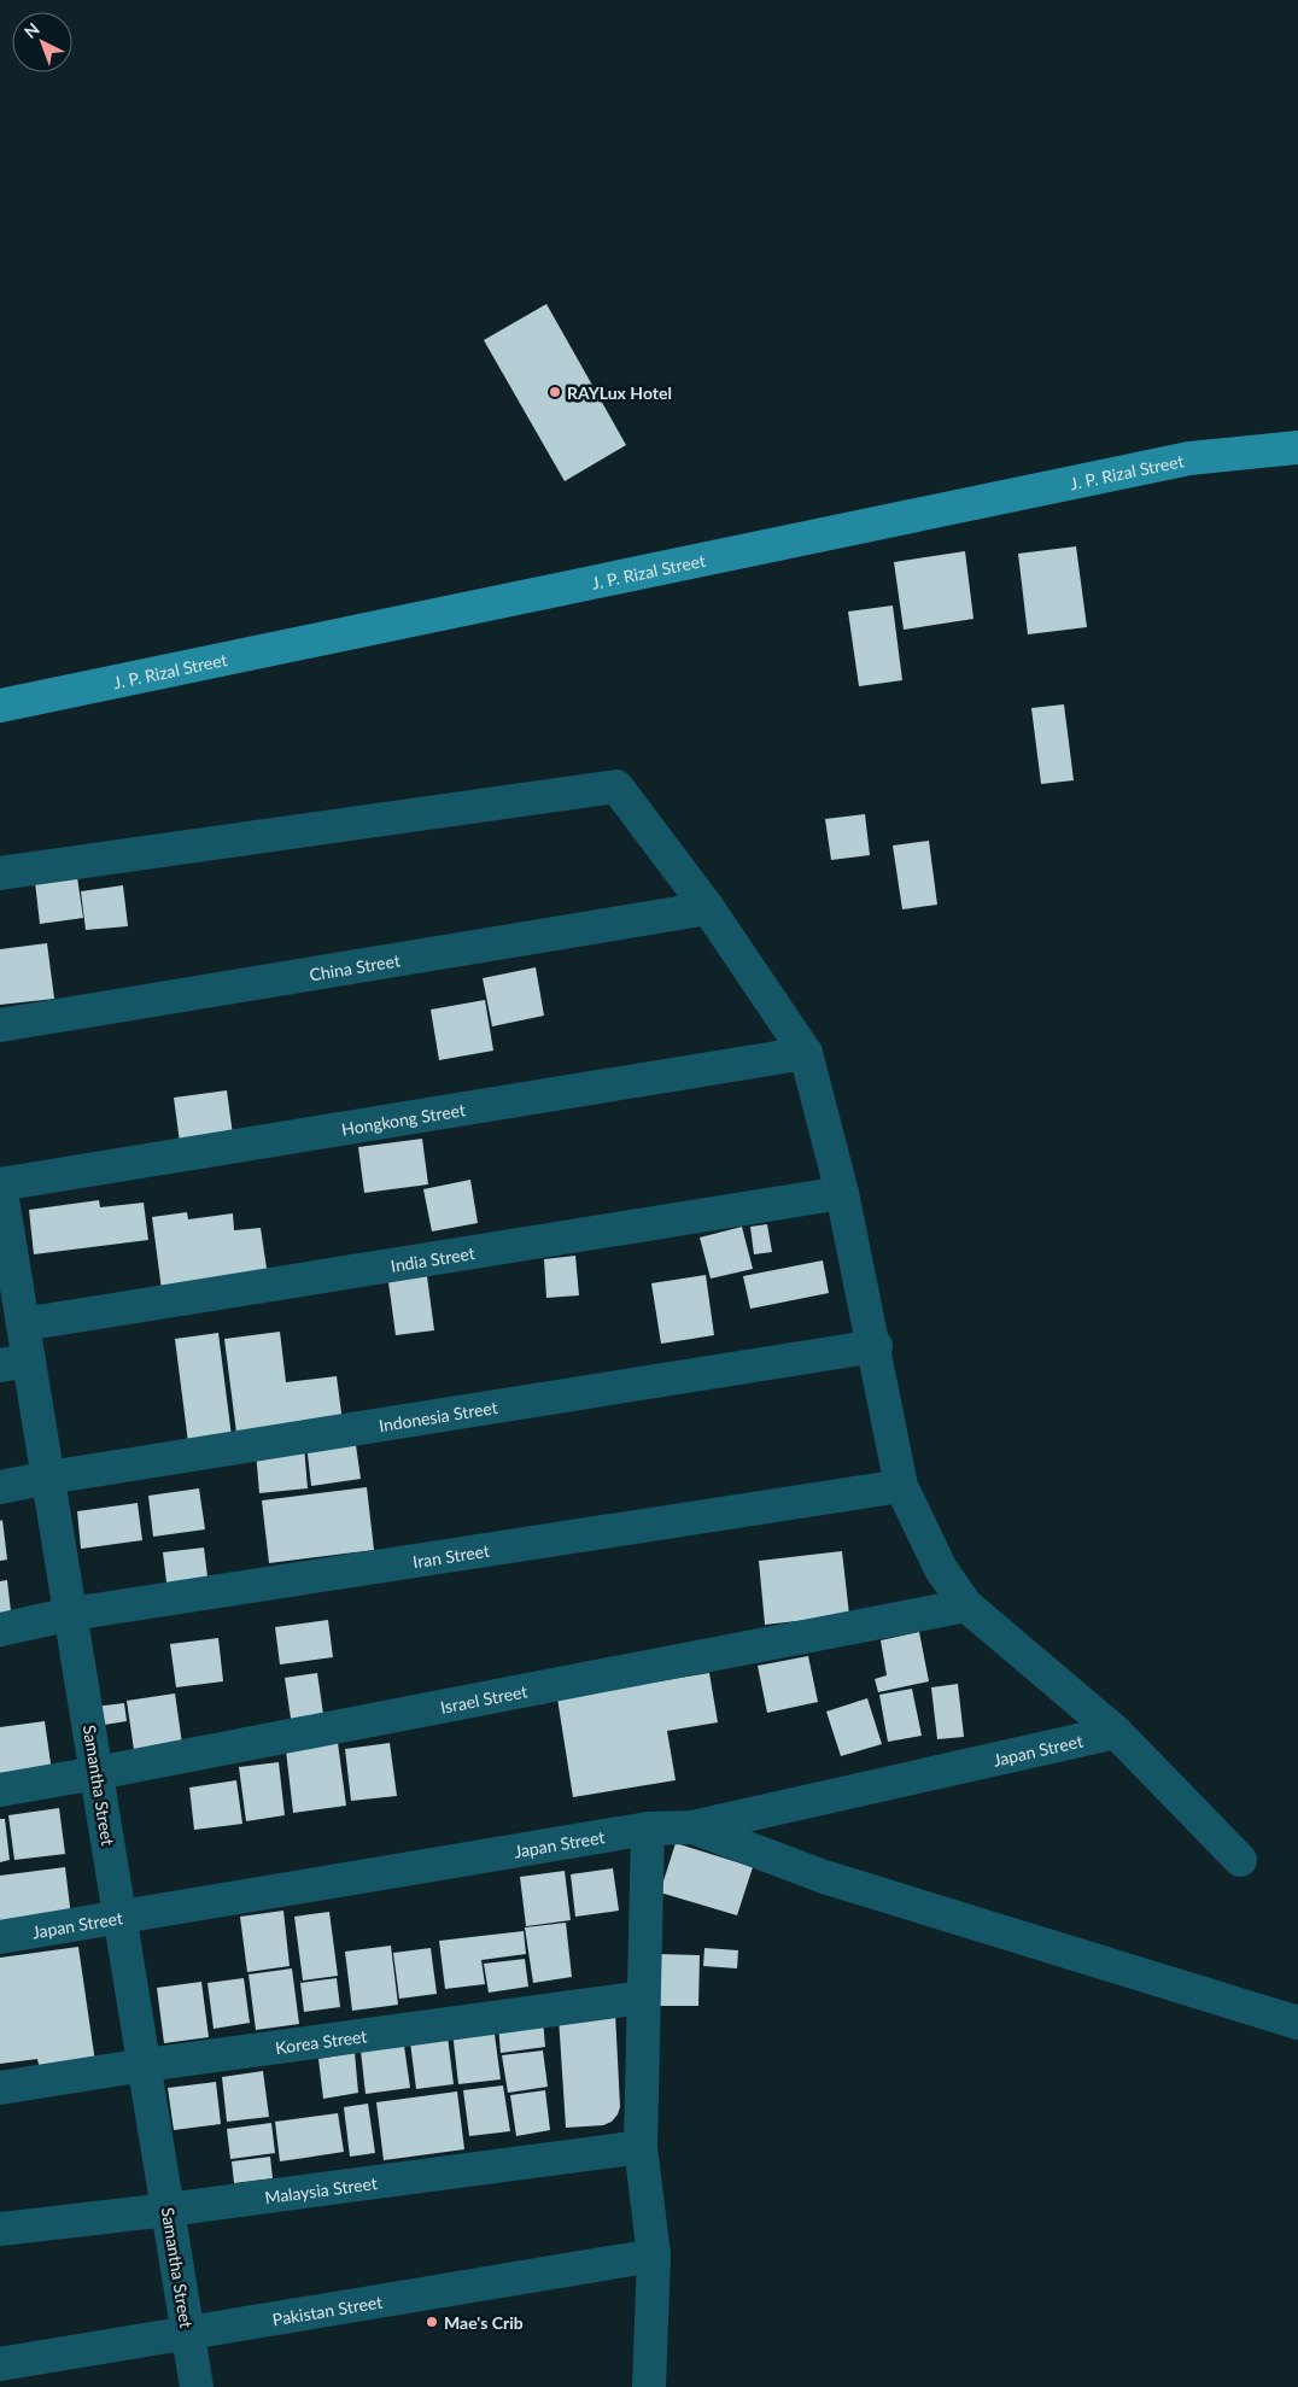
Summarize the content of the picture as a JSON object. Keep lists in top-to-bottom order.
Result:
{
  "streets": {
    "main road": ["J. P. Rizal Street"],
    "street": [
      "China Street",
      "Hongkong Street",
      "India Street",
      "Indonesia Street",
      "Iran Street",
      "Israel Street",
      "Japan Street",
      "Samantha Street",
      "Korea Street",
      "Malaysia Street",
      "Pakistan Street"
    ]
  },
  "crossings": [
    ["Hongkong Street", "Samantha Street"],
    ["India Street", "Samantha Street"],
    ["Indonesia Street", "Samantha Street"],
    ["Iran Street", "Samantha Street"],
    ["Israel Street", "Samantha Street"],
    ["Japan Street", "Samantha Street"],
    ["Samantha Street", "Korea Street"],
    ["Samantha Street", "Malaysia Street"],
    ["Samantha Street", "Pakistan Street"]
  ],
  "places": ["RAYLux Hotel", "Mae's Crib"],
  "north": "top left"
}
